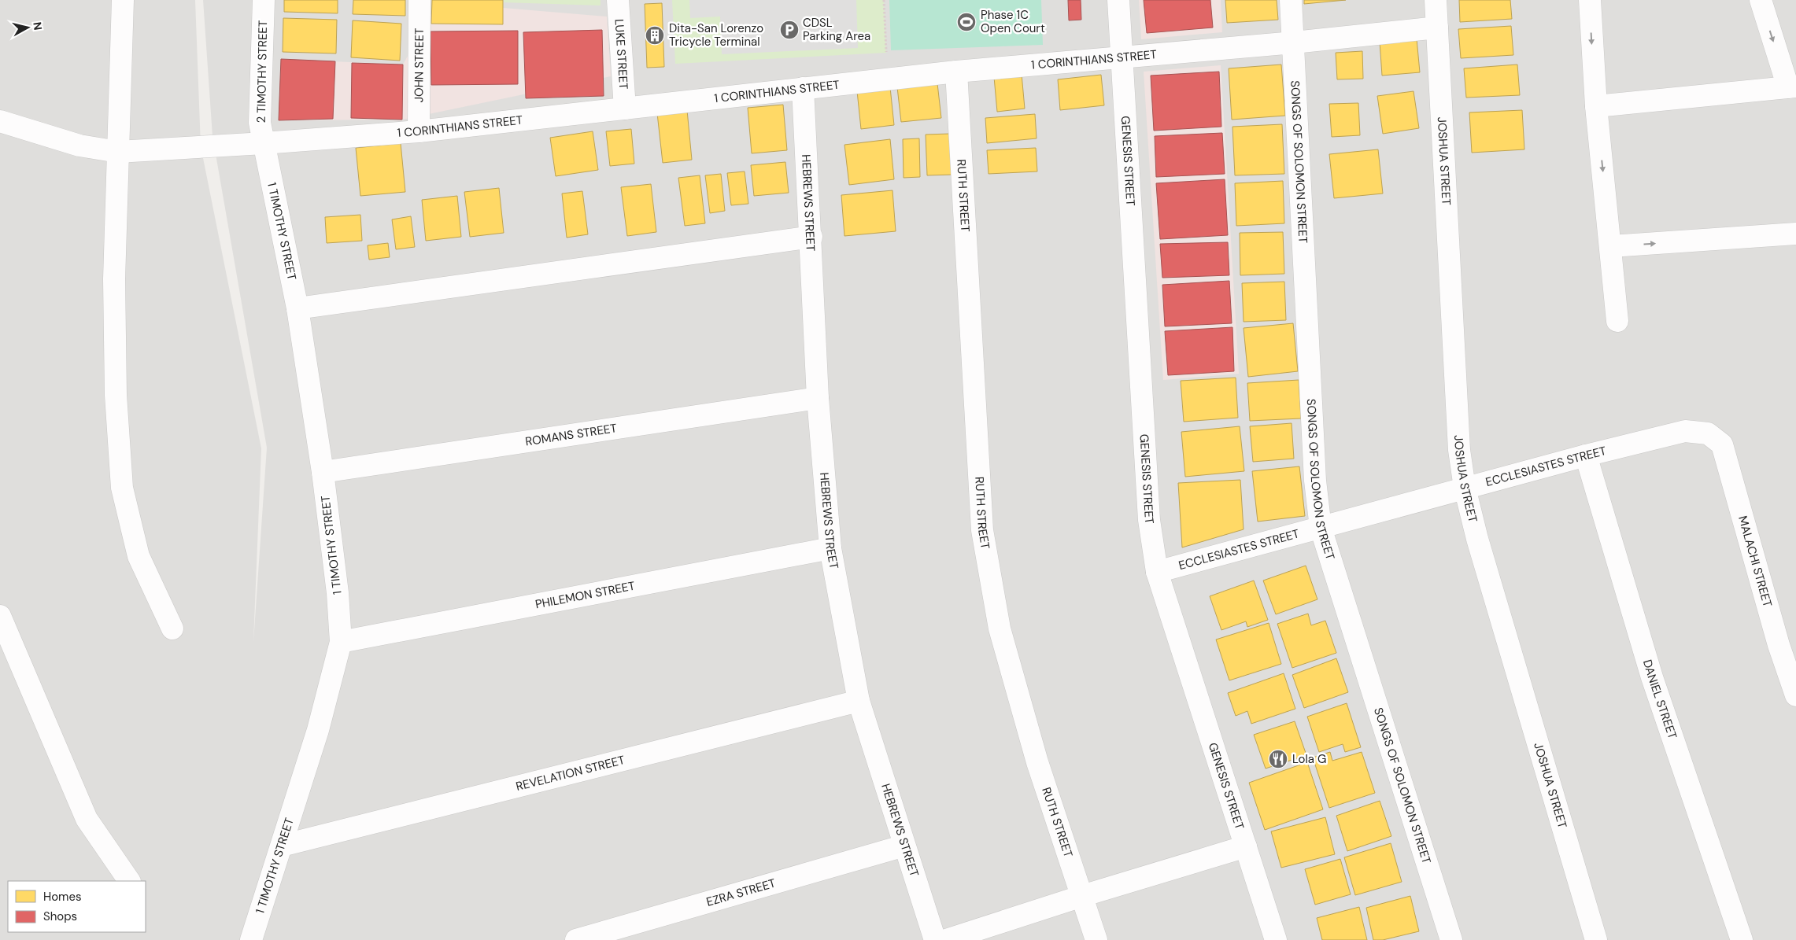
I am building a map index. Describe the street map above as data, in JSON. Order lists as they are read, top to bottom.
{
  "streets": {
    "street": [
      "LUKE STREET",
      "1 CORINTHIANS STREET",
      "JOHN STREET",
      "2 TIMOTHY STREET",
      "GENESIS STREET",
      "JOSHUA STREET",
      "SONGS OF SOLOMON STREET",
      "RUTH STREET",
      "HEBREWS STREET",
      "1 TIMOTHY STREET",
      "ROMANS STREET",
      "ECCLESIASTES STREET",
      "MALACHI STREET",
      "PHILEMON STREET",
      "DANIEL STREET",
      "REVELATION STREET",
      "EZRA STREET"
    ]
  },
  "crossings": [
    ["LUKE STREET", "1 CORINTHIANS STREET"],
    ["1 CORINTHIANS STREET", "JOHN STREET"],
    ["1 CORINTHIANS STREET", "2 TIMOTHY STREET"],
    ["1 CORINTHIANS STREET", "GENESIS STREET"],
    ["1 CORINTHIANS STREET", "JOSHUA STREET"],
    ["1 CORINTHIANS STREET", "SONGS OF SOLOMON STREET"],
    ["1 CORINTHIANS STREET", "RUTH STREET"],
    ["1 CORINTHIANS STREET", "HEBREWS STREET"],
    ["1 CORINTHIANS STREET", "1 TIMOTHY STREET"],
    ["2 TIMOTHY STREET", "1 TIMOTHY STREET"],
    ["GENESIS STREET", "ECCLESIASTES STREET"],
    ["JOSHUA STREET", "ECCLESIASTES STREET"],
    ["SONGS OF SOLOMON STREET", "ECCLESIASTES STREET"],
    ["HEBREWS STREET", "ROMANS STREET"],
    ["HEBREWS STREET", "PHILEMON STREET"],
    ["HEBREWS STREET", "REVELATION STREET"],
    ["HEBREWS STREET", "EZRA STREET"],
    ["1 TIMOTHY STREET", "ROMANS STREET"],
    ["1 TIMOTHY STREET", "PHILEMON STREET"],
    ["1 TIMOTHY STREET", "REVELATION STREET"],
    ["ECCLESIASTES STREET", "MALACHI STREET"],
    ["ECCLESIASTES STREET", "DANIEL STREET"]
  ],
  "places": {
    "sports": ["Phase 1C Open Court"],
    "parking": ["CDSL Parking Area"],
    "building": ["Dita-San Lorenzo Tricycle Terminal"],
    "restaurant": ["Lola G"]
  },
  "legend": ["Homes", "Shops"],
  "north": "right"
}
